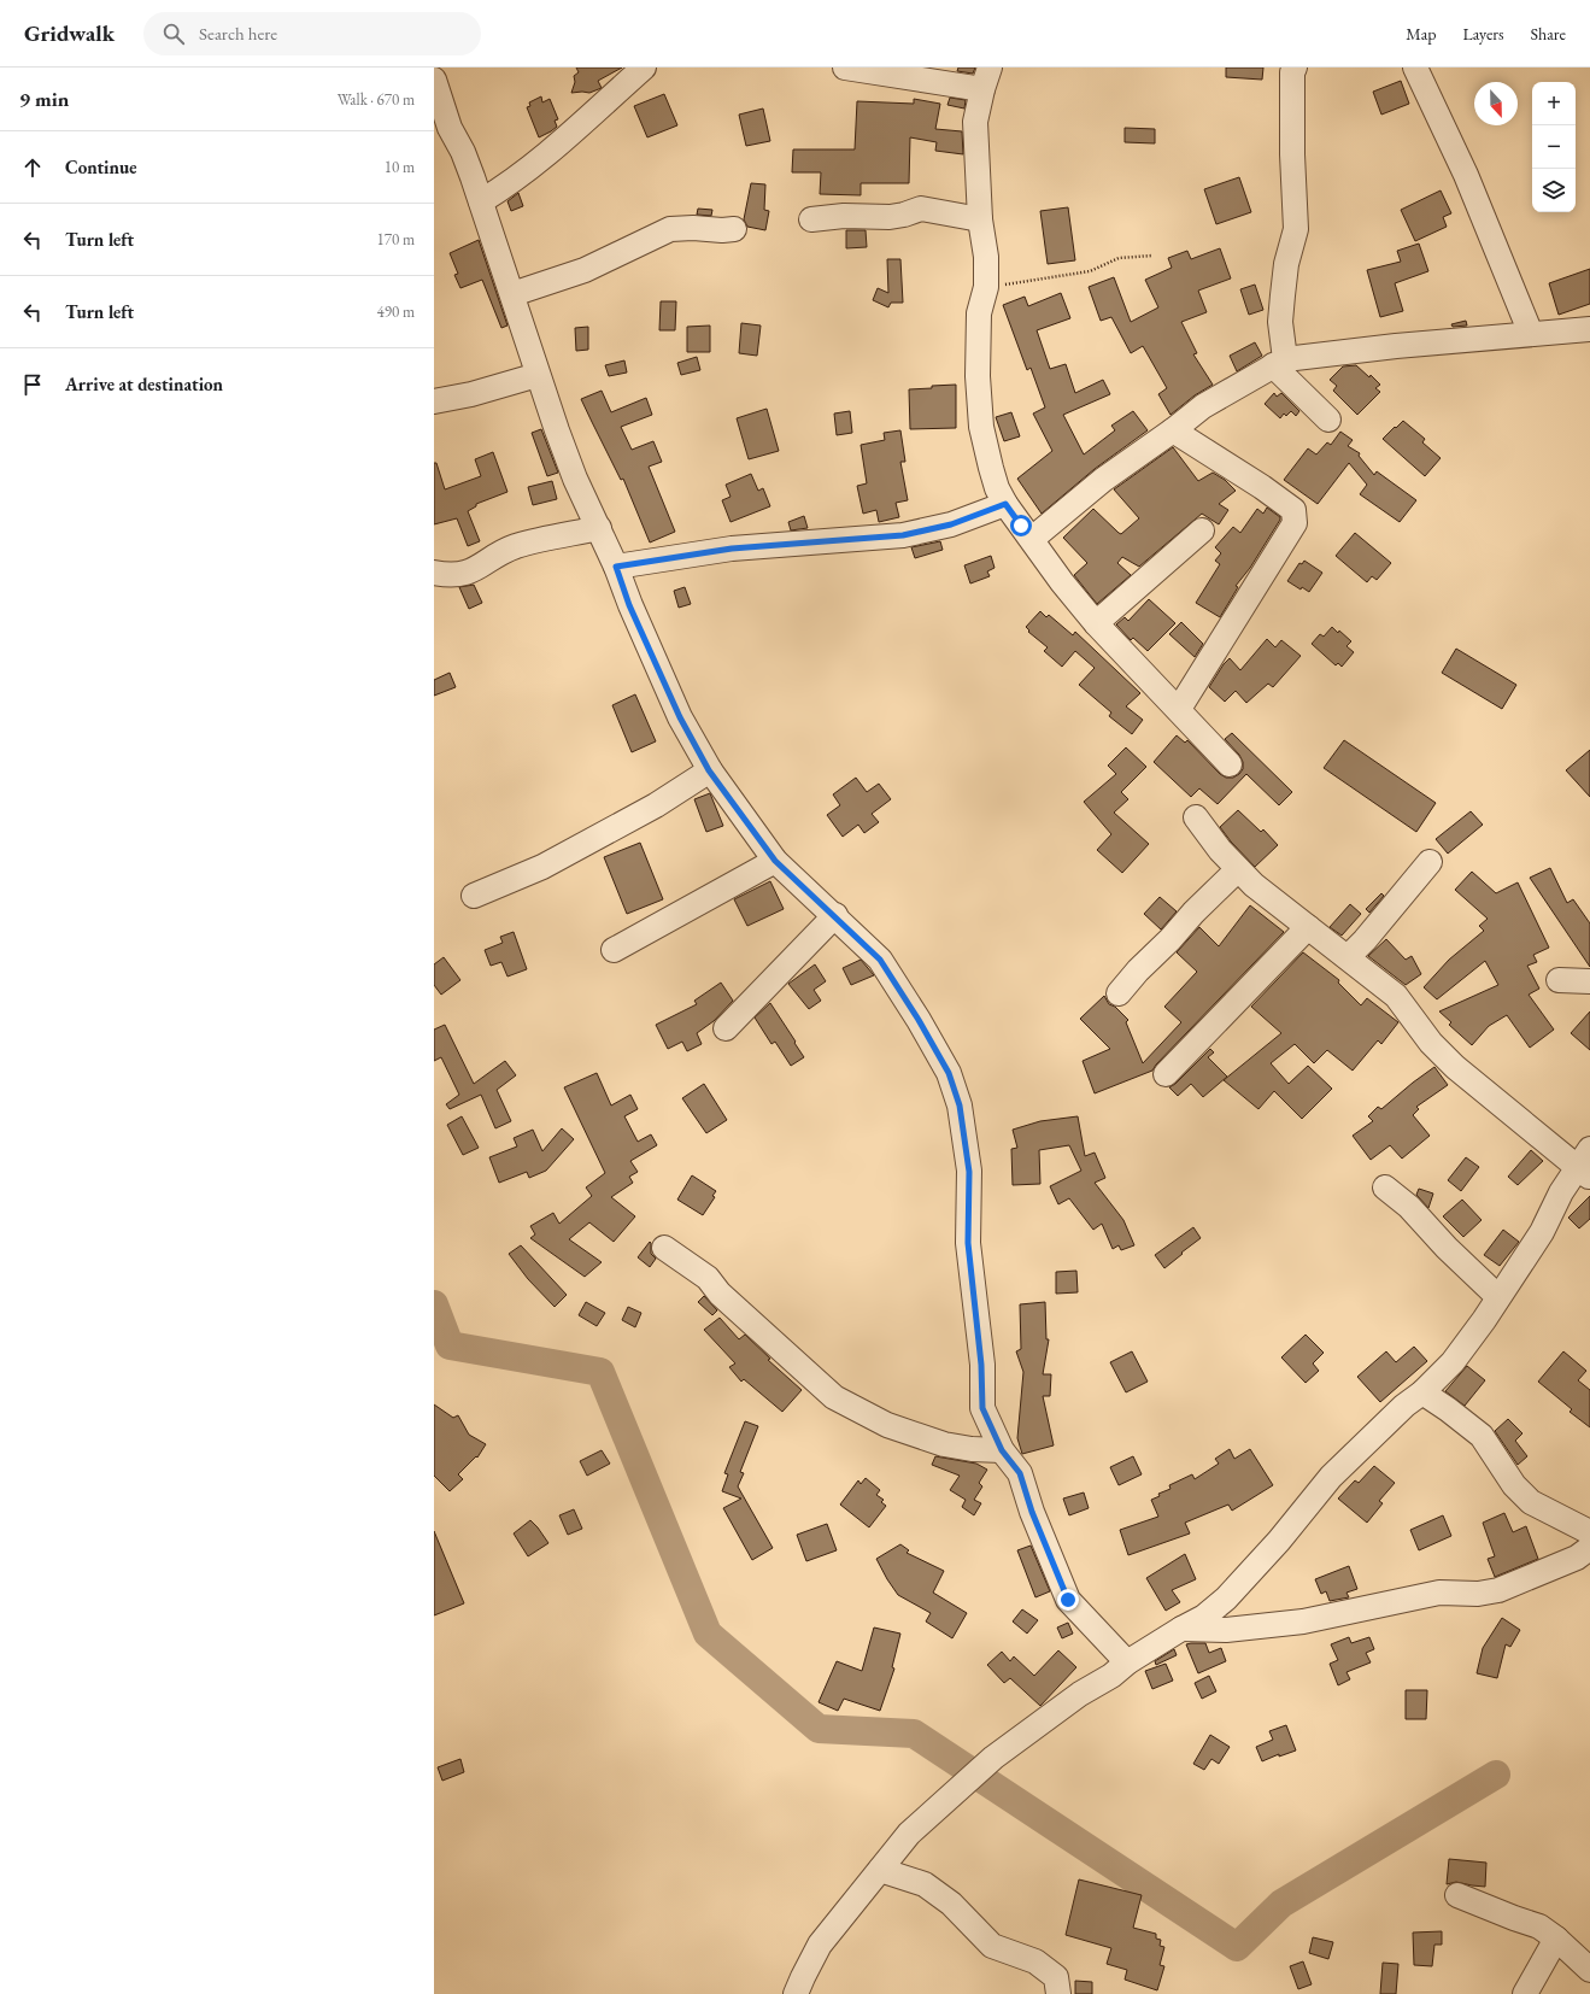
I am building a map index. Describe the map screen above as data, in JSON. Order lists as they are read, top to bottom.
{
  "north": "bottom",
  "page": {
    "header": "Gridwalk",
    "search": "Search here",
    "nav": ["Map", "Layers", "Share"],
    "heading": ["9 min", "Walk · 670 m"],
    "map_buttons": ["+", "−"],
    "list": [
      ["Continue", "10 m"],
      ["Turn left", "170 m"],
      ["Turn left", "490 m"],
      "Arrive at destination"
    ]
  }
}
